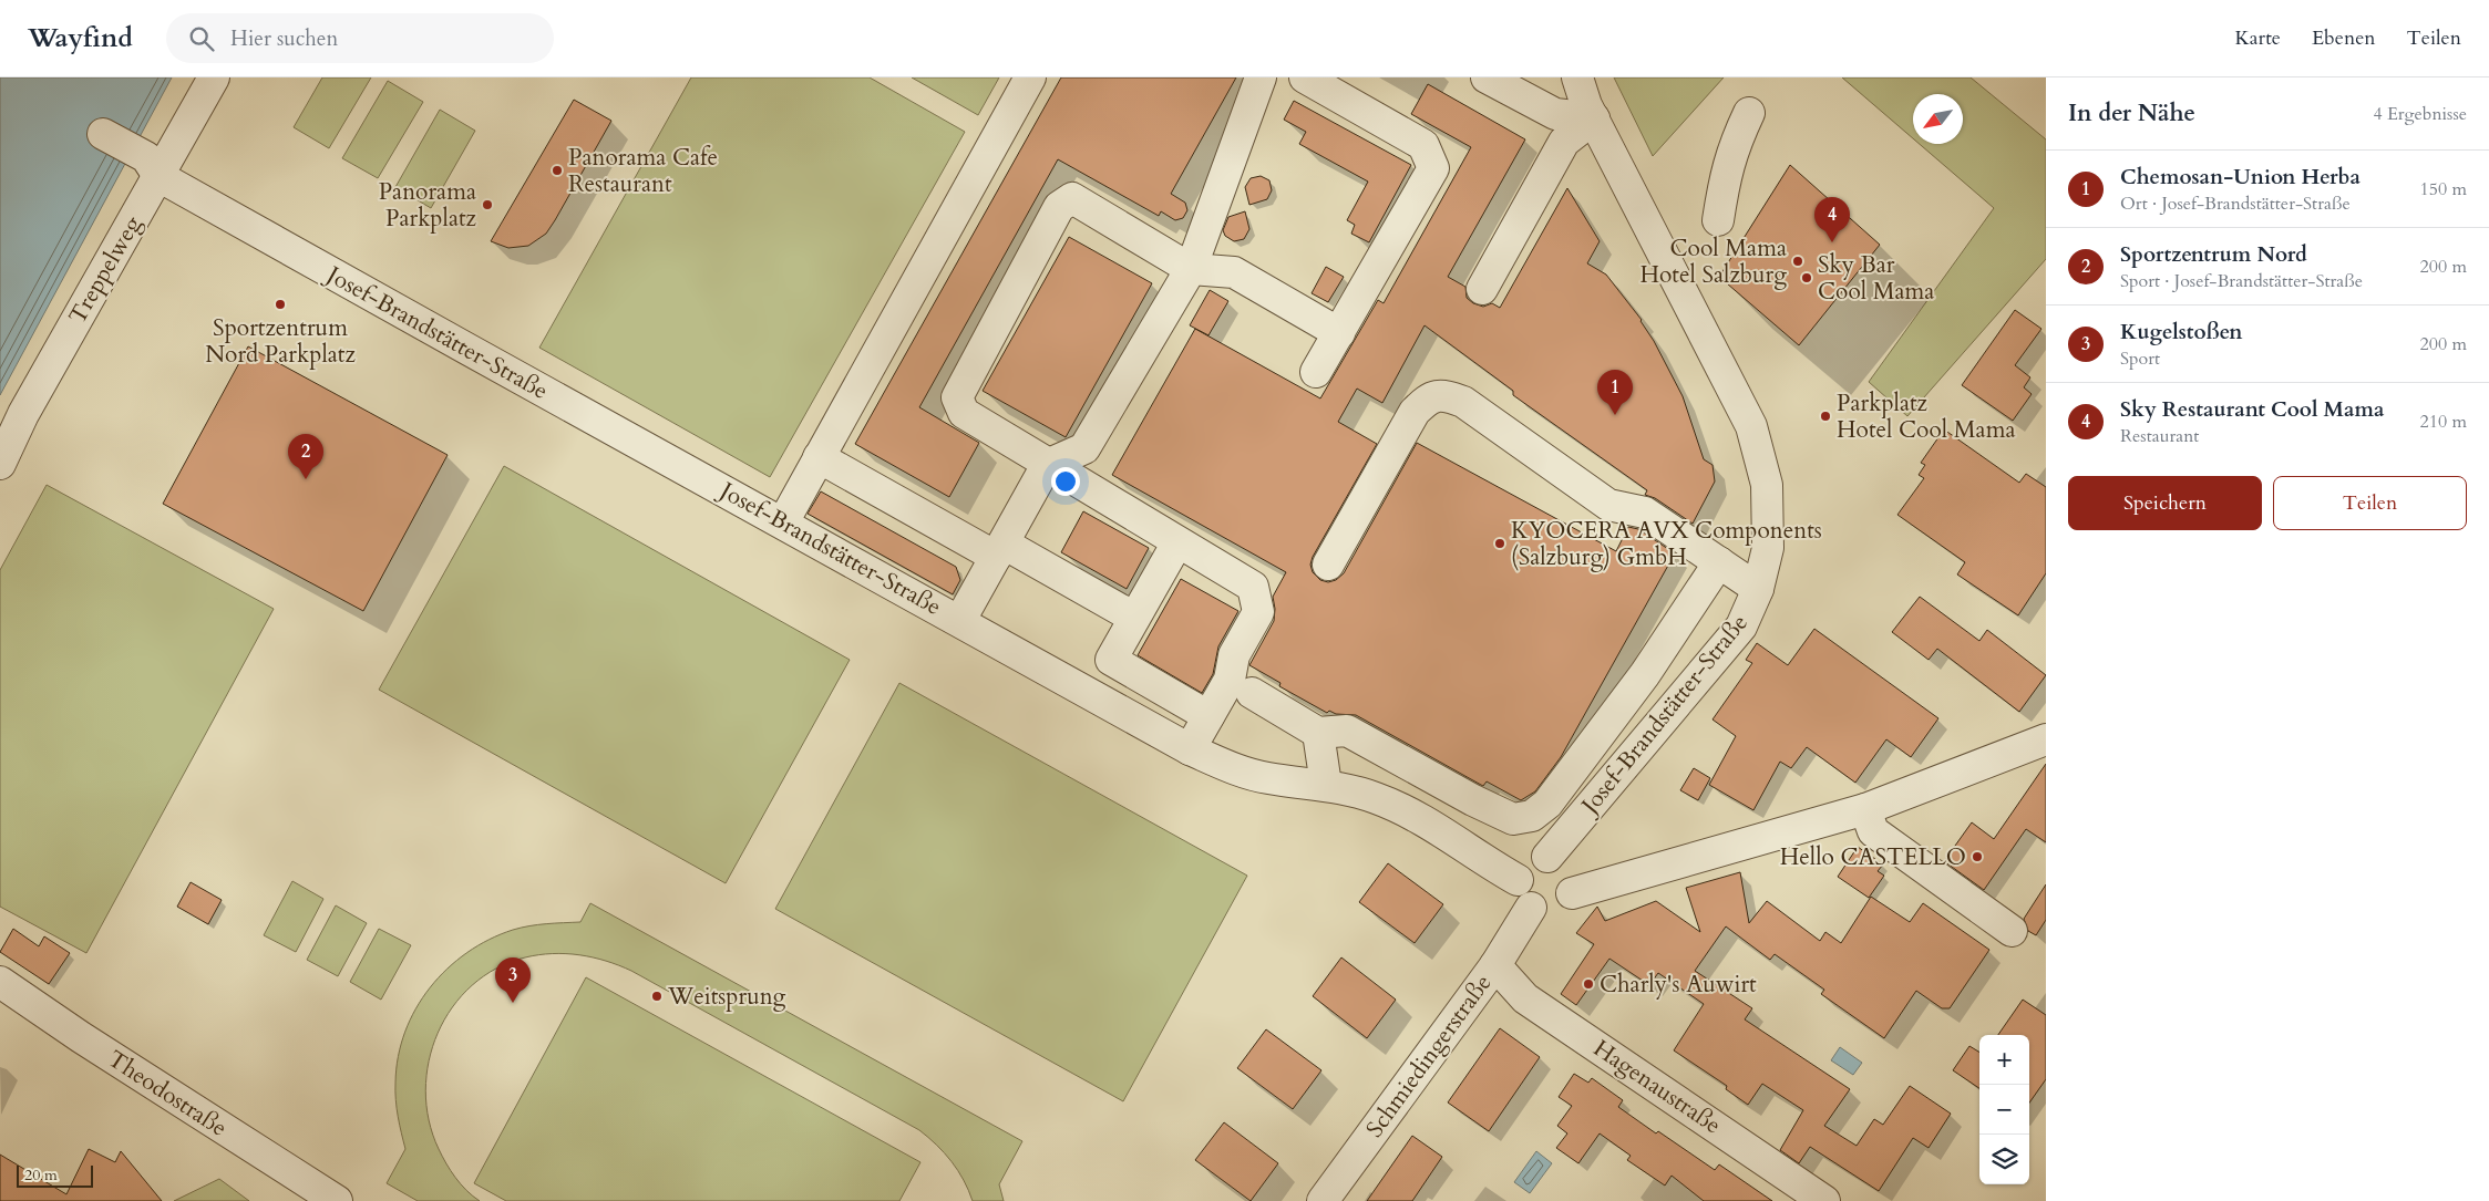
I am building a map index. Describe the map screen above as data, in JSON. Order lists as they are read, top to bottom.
{
  "streets": {
    "street": [
      "Treppelweg",
      "Josef-Brandstätter-Straße",
      "Schmiedingerstraße",
      "Hagenaustraße",
      "Theodostraße"
    ]
  },
  "crossings": [
    ["Treppelweg", "Josef-Brandstätter-Straße"],
    ["Josef-Brandstätter-Straße", "Schmiedingerstraße"],
    ["Schmiedingerstraße", "Hagenaustraße"]
  ],
  "places": [
    "Panorama Cafe Restaurant",
    "Panorama Parkplatz",
    "Cool Mama Hotel Salzburg",
    "Sky Bar Cool Mama",
    "Sportzentrum Nord Parkplatz",
    "Parkplatz Hotel Cool Mama",
    "KYOCERA AVX Components (Salzburg) GmbH",
    "Hello CASTELLO",
    "Charly's Auwirt",
    "Weitsprung"
  ],
  "scale_bar": "20 m",
  "north": "bottom left",
  "page": {
    "header": "Wayfind",
    "search": "Hier suchen",
    "nav": ["Karte", "Ebenen", "Teilen"],
    "heading": ["In der Nähe", "4 Ergebnisse"],
    "list": [
      {
        "mark": "1",
        "name": "Chemosan-Union Herba",
        "note": "Ort · Josef-Brandstätter-Straße",
        "value": "150 m"
      },
      {
        "mark": "2",
        "name": "Sportzentrum Nord",
        "note": "Sport · Josef-Brandstätter-Straße",
        "value": "200 m"
      },
      {
        "mark": "3",
        "name": "Kugelstoßen",
        "note": "Sport",
        "value": "200 m"
      },
      {
        "mark": "4",
        "name": "Sky Restaurant Cool Mama",
        "note": "Restaurant",
        "value": "210 m"
      }
    ],
    "pins": [
      "4",
      "1",
      "2",
      "3"
    ],
    "buttons": ["Speichern", "Teilen"],
    "map_buttons": ["+", "−"],
    "scale": "20 m"
  }
}
